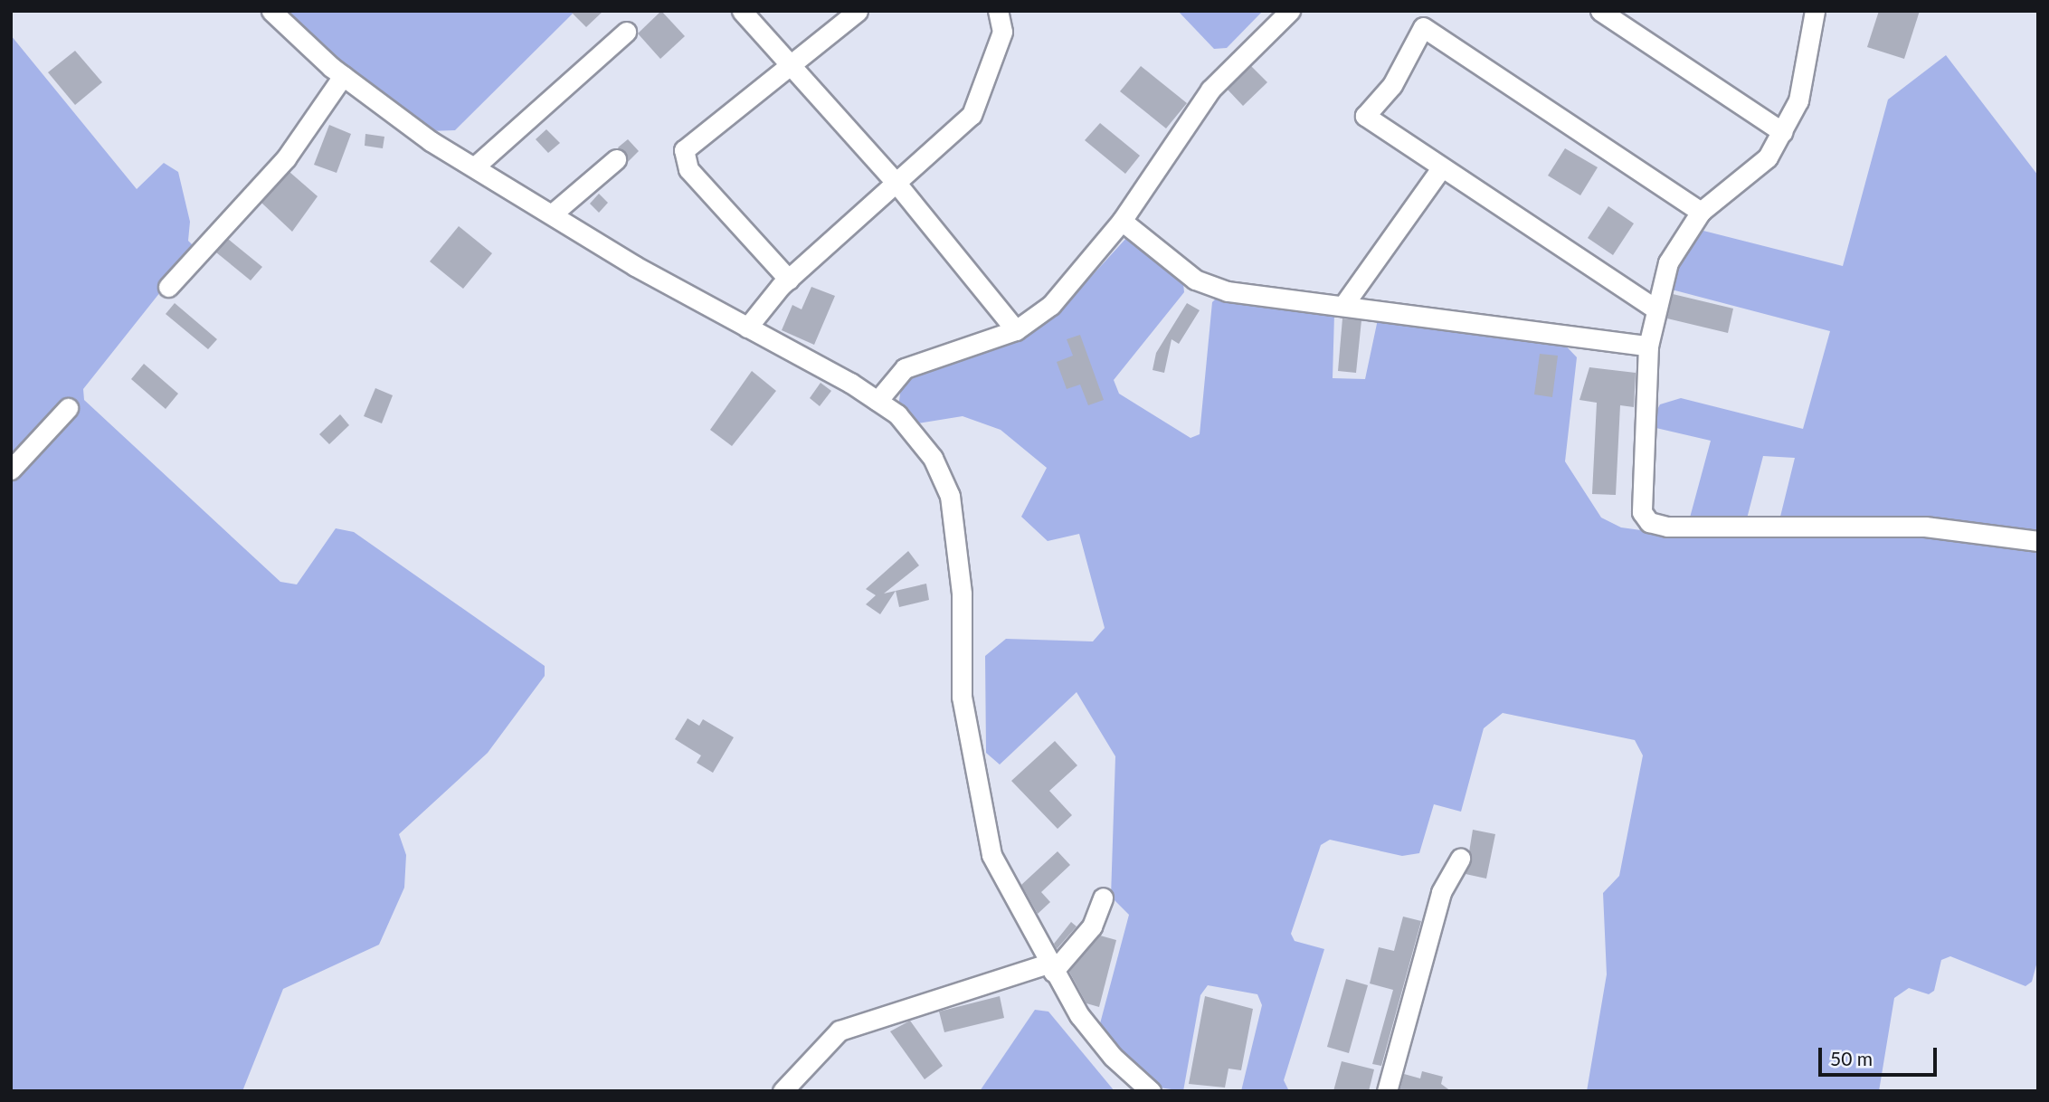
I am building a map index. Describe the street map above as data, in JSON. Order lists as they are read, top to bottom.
{
  "scale_bar": "50 m"
}
